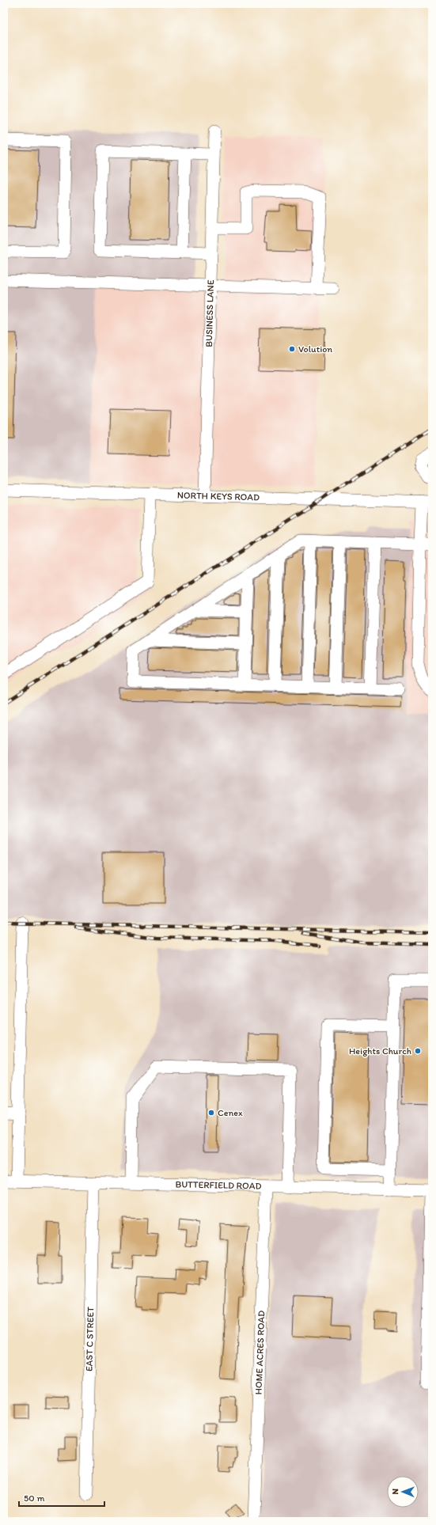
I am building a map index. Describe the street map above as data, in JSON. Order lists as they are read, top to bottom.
{
  "streets": {
    "street": [
      "BUSINESS LANE",
      "NORTH KEYS ROAD",
      "BUTTERFIELD ROAD",
      "EAST C STREET",
      "HOME ACRES ROAD"
    ]
  },
  "crossings": [
    ["BUSINESS LANE", "NORTH KEYS ROAD"],
    ["BUTTERFIELD ROAD", "EAST C STREET"],
    ["BUTTERFIELD ROAD", "HOME ACRES ROAD"]
  ],
  "places": ["Volution", "Heights Church", "Cenex"],
  "scale_bar": "50 m",
  "north": "left"
}
